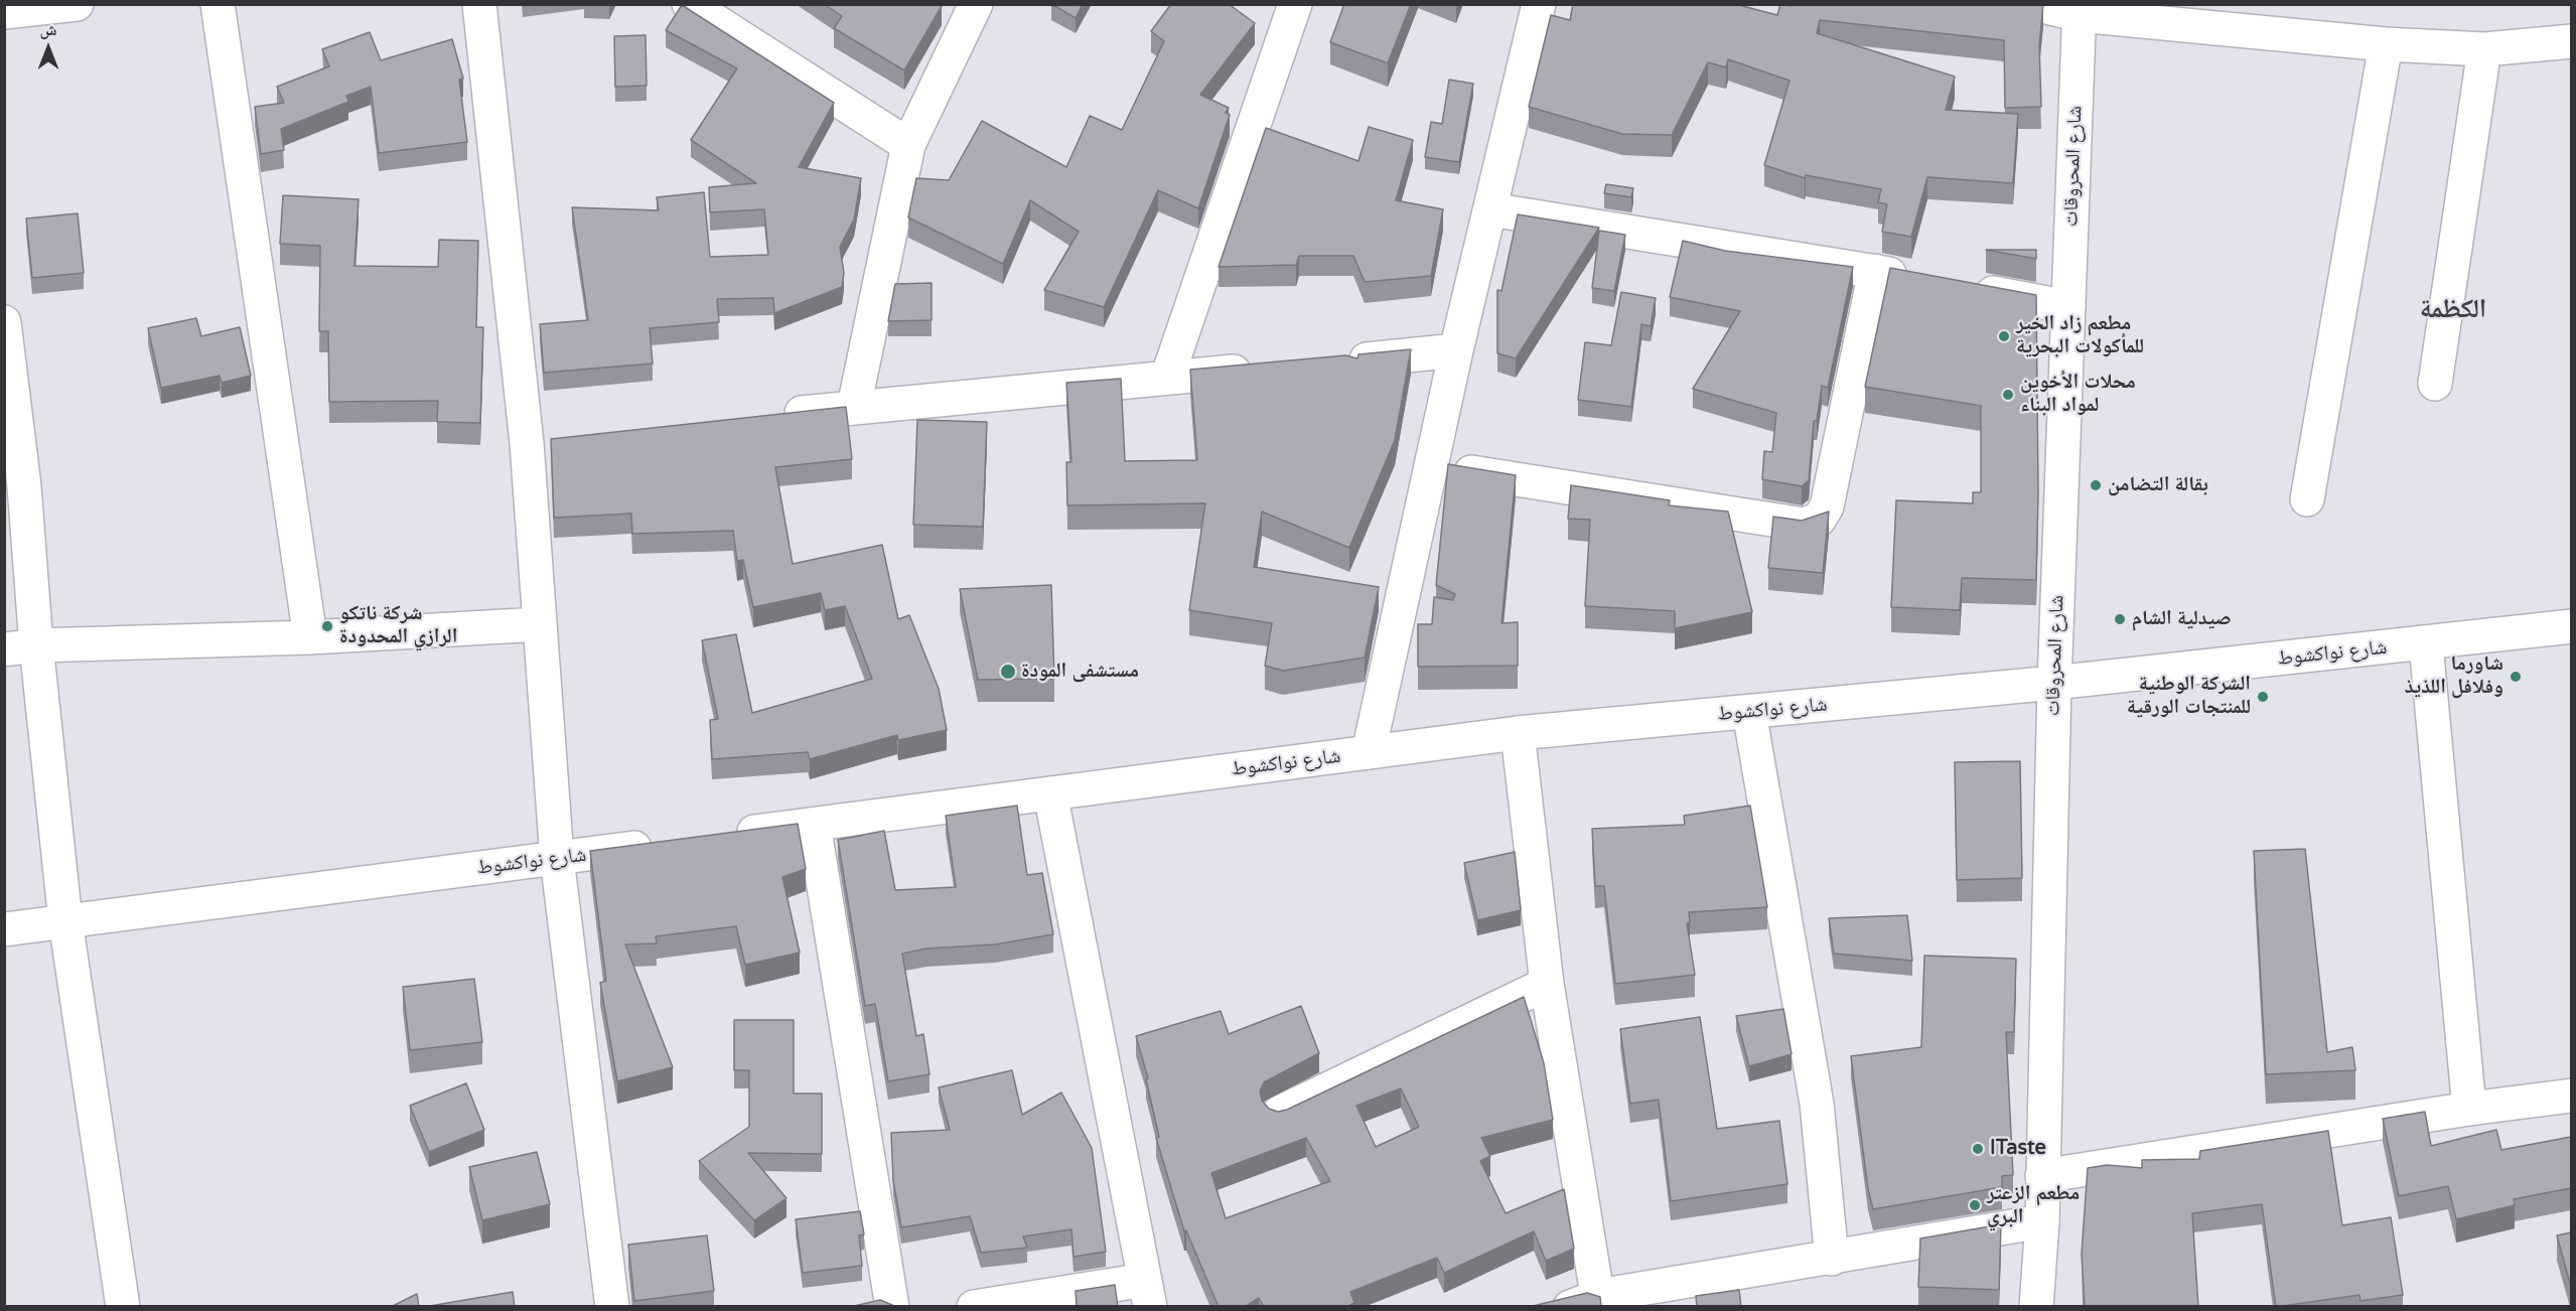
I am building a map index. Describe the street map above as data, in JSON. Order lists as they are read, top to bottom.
{
  "streets": {
    "street": ["شارع المحروقات", "شارع نواكشوط"]
  },
  "crossings": [
    ["شارع المحروقات", "شارع نواكشوط"]
  ],
  "districts": ["الكظمة"],
  "places": [
    "مطعم زاد الخير للمأكولات البحرية",
    "محلات الأخوين لمواد البناء",
    "بقالة التضامن",
    "صيدلية الشام",
    "شركة ناتكو الرازي المحدودة",
    "مستشفى المودة",
    "شاورما وفلافل اللذيذ",
    "الشركة الوطنية للمنتجات الورقية",
    "ITaste",
    "مطعم الزعتر البري"
  ],
  "north": "top"
}
